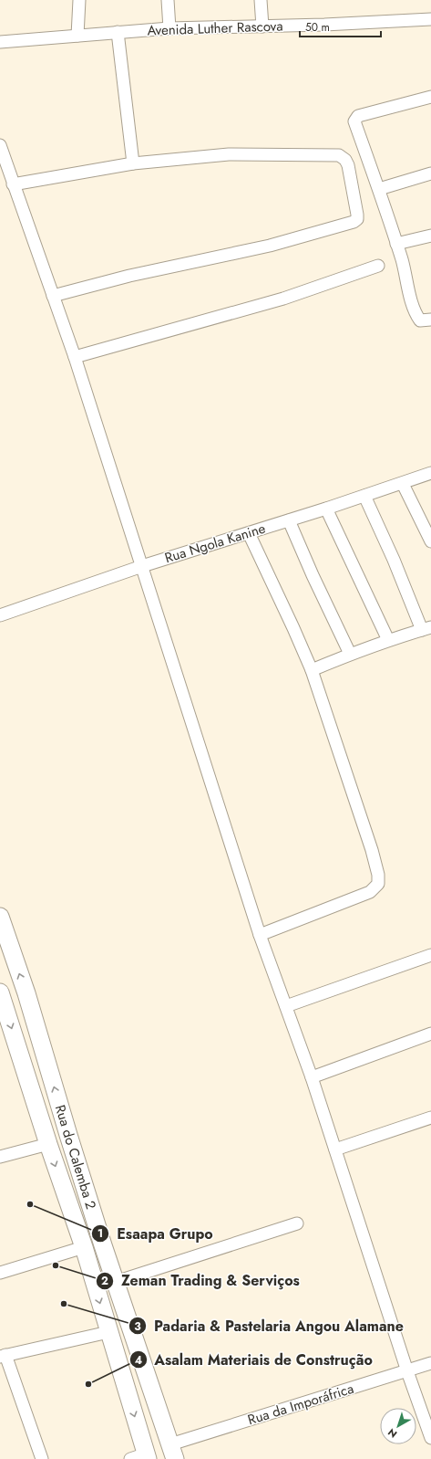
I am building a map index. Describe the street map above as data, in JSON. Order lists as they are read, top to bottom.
{
  "streets": {
    "main road": ["Rua do Calemba 2"],
    "street": ["Avenida Luther Rascova", "Rua Ngola Kanine", "Rua da Imporáfrica"]
  },
  "crossings": [
    ["Rua do Calemba 2", "Rua da Imporáfrica"]
  ],
  "places": [
    "Esaapa Grupo",
    "Zeman Trading & Serviços",
    "Padaria & Pastelaria Angou Alamane",
    "Asalam Materiais de Construção"
  ],
  "scale_bar": "50 m",
  "north": "bottom left"
}
